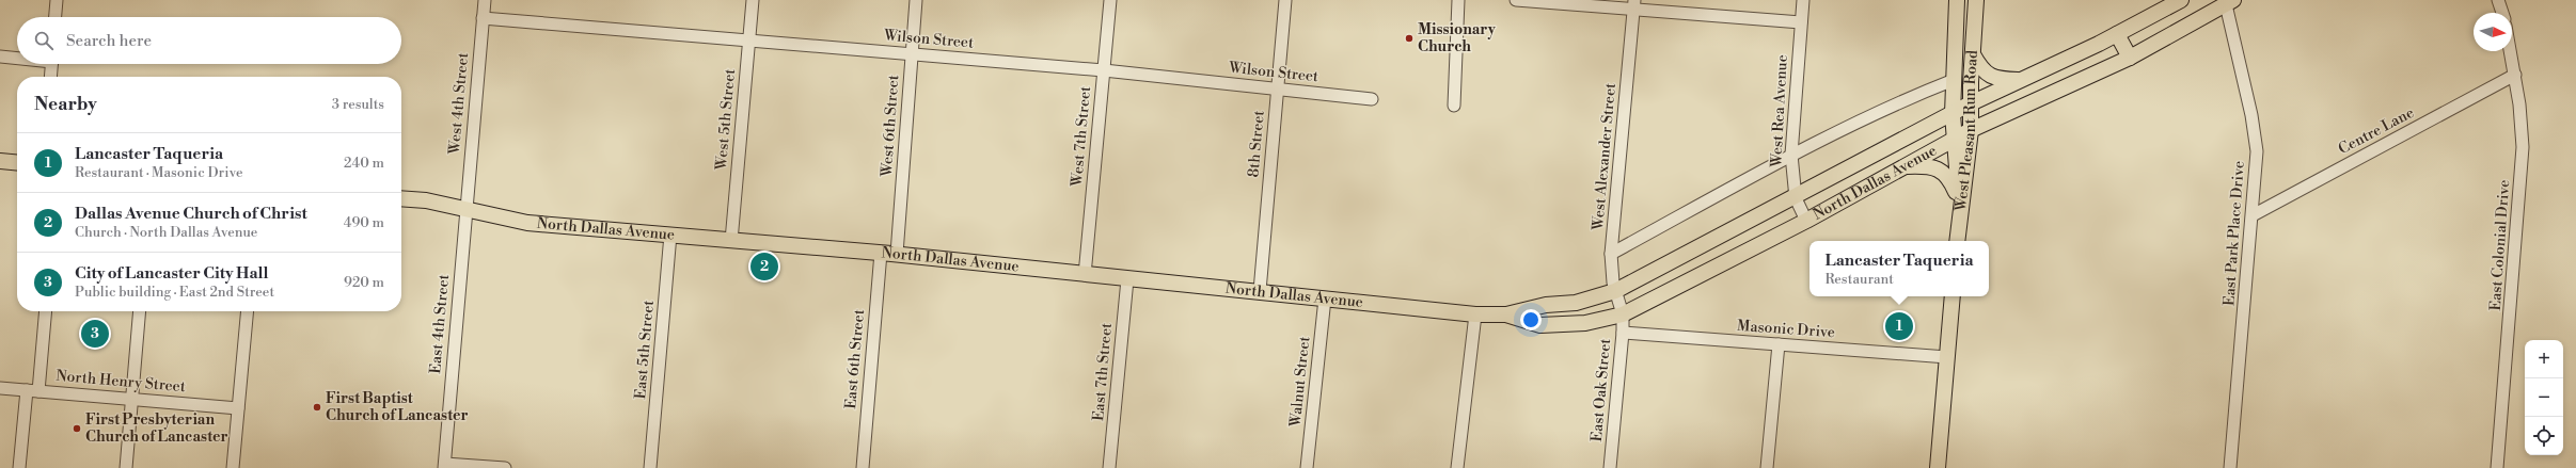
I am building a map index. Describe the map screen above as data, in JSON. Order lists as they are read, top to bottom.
{
  "streets": {
    "main road": ["West Pleasant Run Road", "North Dallas Avenue"],
    "street": [
      "Wilson Street",
      "West 4th Street",
      "West Rea Avenue",
      "West 5th Street",
      "West 6th Street",
      "Centre Lane",
      "West 7th Street",
      "8th Street",
      "West Alexander Street",
      "East Park Place Drive",
      "East Colonial Drive",
      "East 4th Street",
      "Masonic Drive",
      "East 5th Street",
      "East 6th Street",
      "East 7th Street",
      "North Henry Street",
      "Walnut Street",
      "East Oak Street"
    ]
  },
  "crossings": [
    ["Wilson Street", "West 4th Street"],
    ["Wilson Street", "West 5th Street"],
    ["Wilson Street", "West 6th Street"],
    ["Wilson Street", "West 7th Street"],
    ["Wilson Street", "8th Street"],
    ["West 4th Street", "North Dallas Avenue"],
    ["West 4th Street", "East 4th Street"],
    ["West Rea Avenue", "North Dallas Avenue"],
    ["West 5th Street", "North Dallas Avenue"],
    ["West Pleasant Run Road", "North Dallas Avenue"],
    ["West 6th Street", "North Dallas Avenue"],
    ["Centre Lane", "East Park Place Drive"],
    ["Centre Lane", "East Colonial Drive"],
    ["West 7th Street", "North Dallas Avenue"],
    ["8th Street", "North Dallas Avenue"],
    ["West Alexander Street", "North Dallas Avenue"],
    ["West Alexander Street", "East Oak Street"],
    ["North Dallas Avenue", "East Park Place Drive"],
    ["North Dallas Avenue", "East 4th Street"],
    ["North Dallas Avenue", "East 5th Street"],
    ["North Dallas Avenue", "East 6th Street"],
    ["North Dallas Avenue", "East 7th Street"],
    ["North Dallas Avenue", "Walnut Street"],
    ["North Dallas Avenue", "East Oak Street"],
    ["Masonic Drive", "East Oak Street"]
  ],
  "places": ["Missionary Church", "First Baptist Church of Lancaster", "First Presbyterian Church of Lancaster"],
  "north": "right",
  "page": {
    "search": "Search here",
    "heading": ["Nearby", "3 results"],
    "list": [
      {
        "mark": "1",
        "name": "Lancaster Taqueria",
        "note": "Restaurant · Masonic Drive",
        "value": "240 m"
      },
      {
        "mark": "2",
        "name": "Dallas Avenue Church of Christ",
        "note": "Church · North Dallas Avenue",
        "value": "490 m"
      },
      {
        "mark": "3",
        "name": "City of Lancaster City Hall",
        "note": "Public building · East 2nd Street",
        "value": "920 m"
      }
    ],
    "popup": ["Lancaster Taqueria", "Restaurant"],
    "pins": ["2", "1", "3"],
    "map_buttons": ["+", "−"]
  }
}
